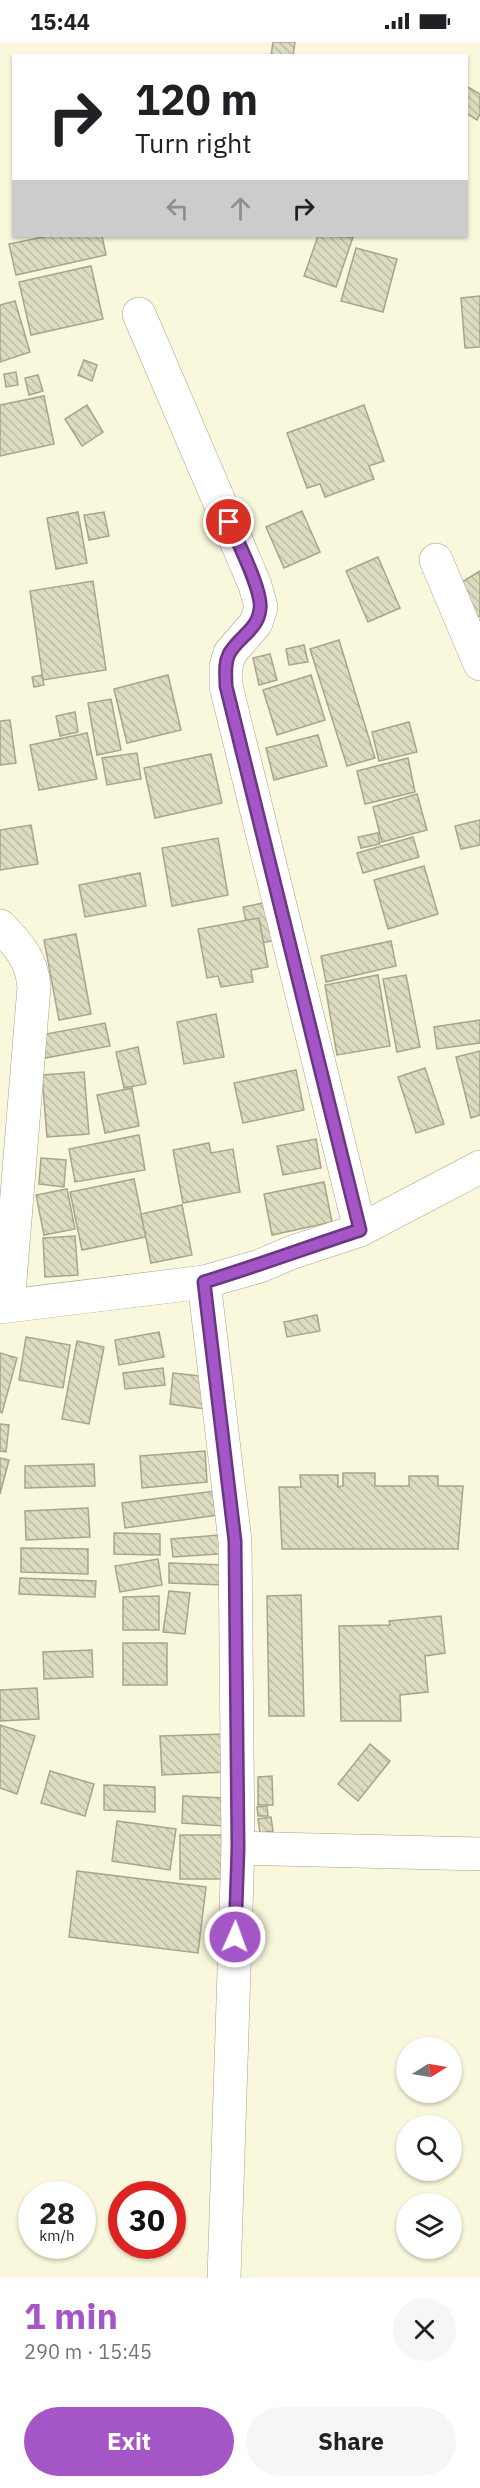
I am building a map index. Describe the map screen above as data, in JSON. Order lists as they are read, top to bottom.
{
  "north": "right",
  "page": {
    "status": "15:44",
    "turn": ["120 m", "Turn right"],
    "speed": "28 km/h",
    "limit": "30",
    "heading": ["1 min", "290 m · 15:45"],
    "buttons": ["Exit", "Share"]
  }
}
